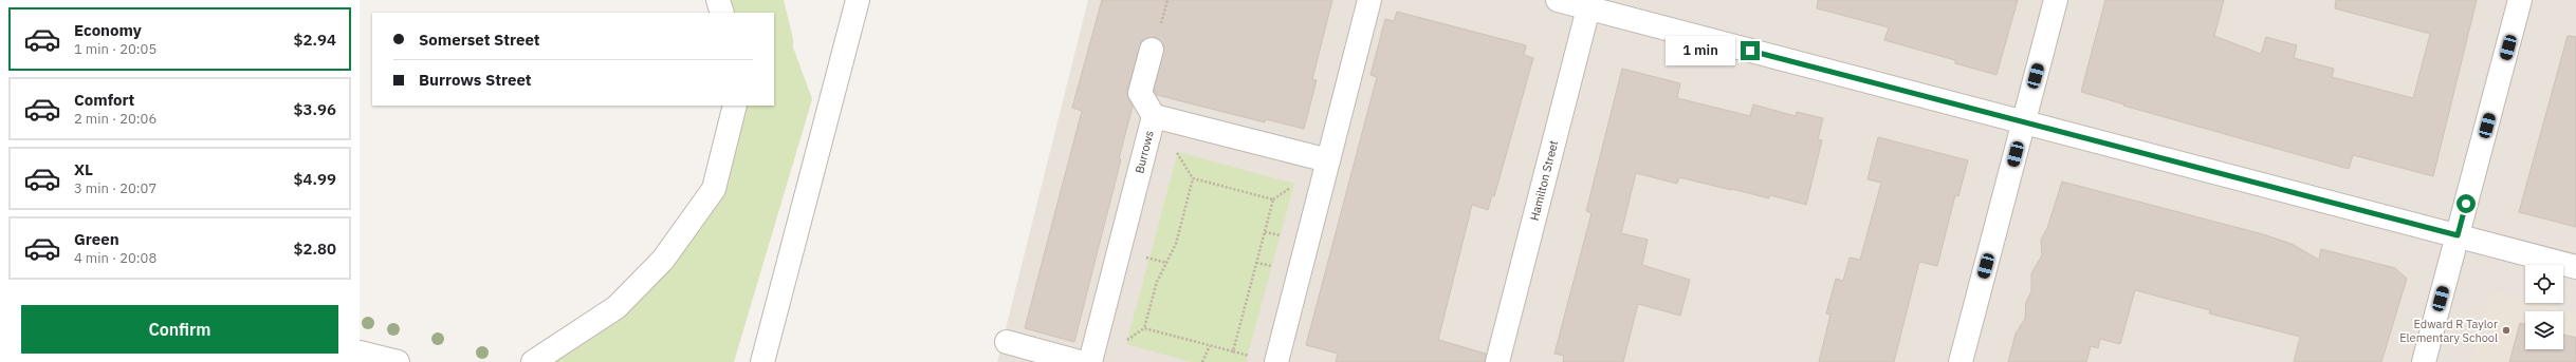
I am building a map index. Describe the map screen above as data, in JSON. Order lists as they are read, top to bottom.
{
  "streets": {
    "street": ["Burrows", "Hamilton Street"]
  },
  "places": ["Edward R Taylor Elementary School"],
  "page": {
    "list": [
      {
        "name": "Economy",
        "note": "1 min · 20:05",
        "value": "$2.94"
      },
      {
        "name": "Comfort",
        "note": "2 min · 20:06",
        "value": "$3.96"
      },
      {
        "name": "XL",
        "note": "3 min · 20:07",
        "value": "$4.99"
      },
      {
        "name": "Green",
        "note": "4 min · 20:08",
        "value": "$2.80"
      }
    ],
    "banner": ["Somerset Street", "Burrows Street"],
    "bubble": "1 min",
    "buttons": "Confirm"
  }
}
